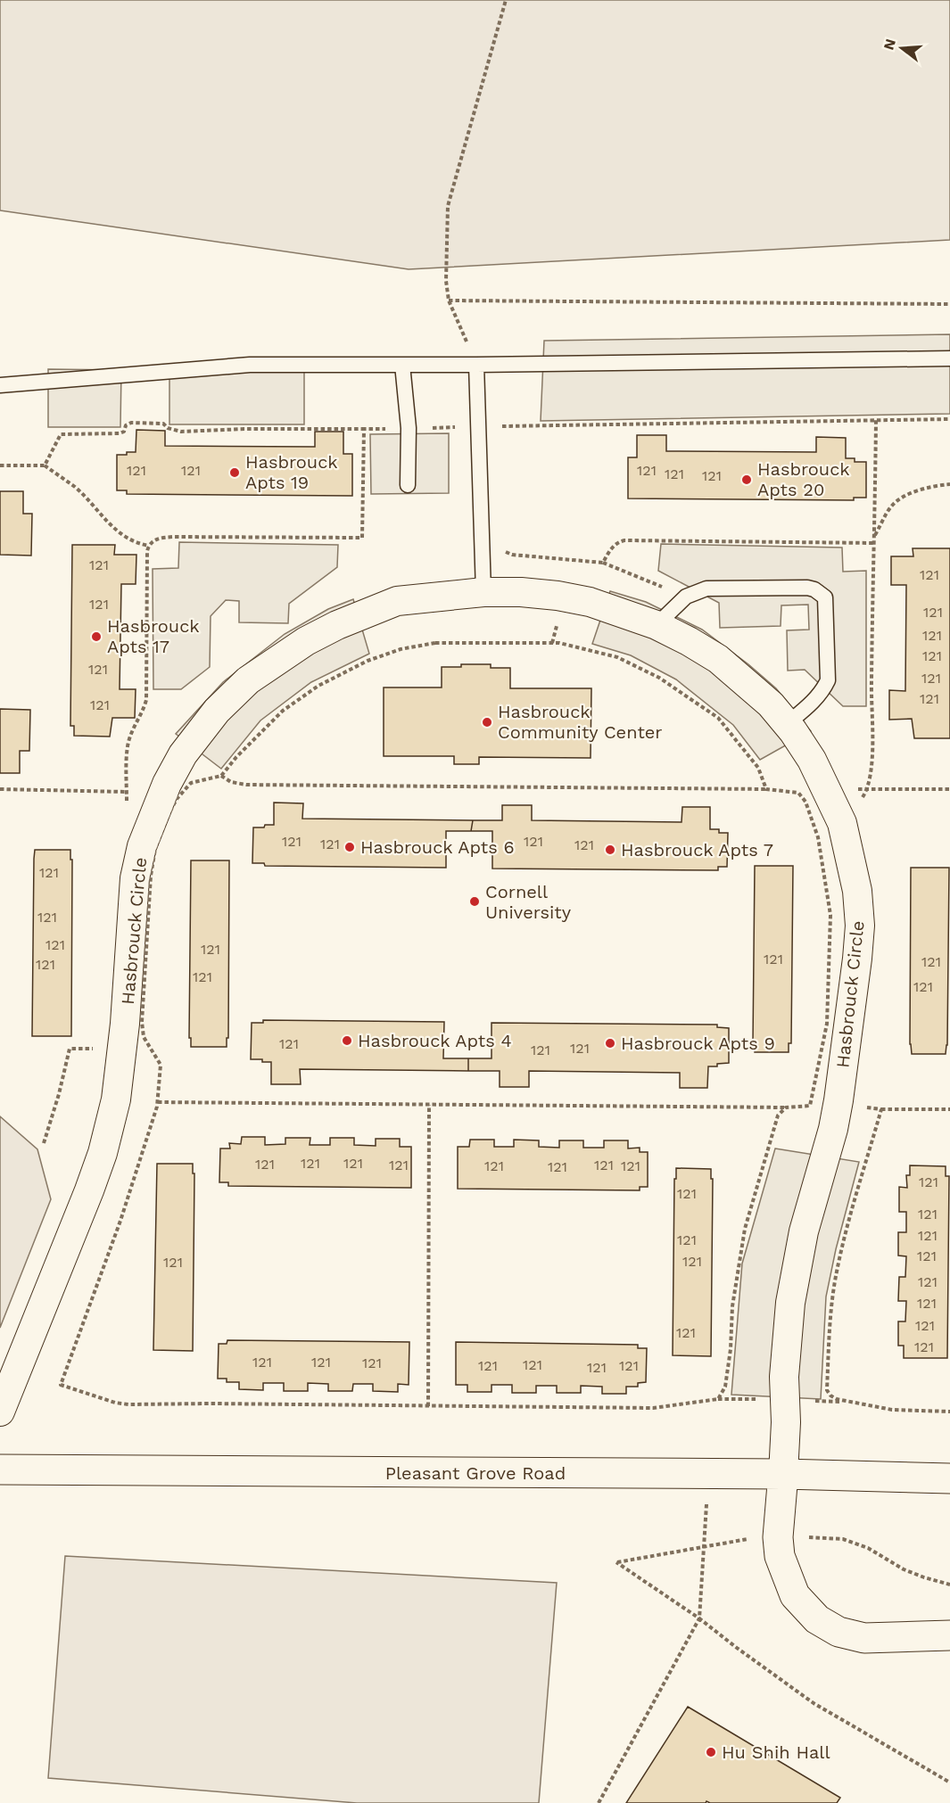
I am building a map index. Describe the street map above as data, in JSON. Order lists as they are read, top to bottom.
{
  "streets": {
    "street": ["Hasbrouck Circle", "Pleasant Grove Road"]
  },
  "crossings": [
    ["Hasbrouck Circle", "Pleasant Grove Road"]
  ],
  "places": [
    "Hasbrouck Apts 19",
    "Hasbrouck Apts 20",
    "Hasbrouck Apts 17",
    "Hasbrouck Community Center",
    "Hasbrouck Apts 6",
    "Hasbrouck Apts 7",
    "Cornell University",
    "Hasbrouck Apts 4",
    "Hasbrouck Apts 9",
    "Hu Shih Hall"
  ],
  "house_numbers": [
    "121",
    "121",
    "121",
    "121",
    "121",
    "121",
    "121",
    "121",
    "121",
    "121",
    "121",
    "121",
    "121",
    "121",
    "121",
    "121",
    "121",
    "121",
    "121",
    "121",
    "121",
    "121",
    "121",
    "121",
    "121",
    "121",
    "121",
    "121",
    "121",
    "121",
    "121",
    "121",
    "121",
    "121",
    "121",
    "121",
    "121",
    "121",
    "121",
    "121",
    "121",
    "121",
    "121",
    "121",
    "121",
    "121",
    "121",
    "121",
    "121",
    "121",
    "121",
    "121",
    "121",
    "121",
    "121",
    "121",
    "121",
    "121",
    "121"
  ],
  "north": "left"
}
